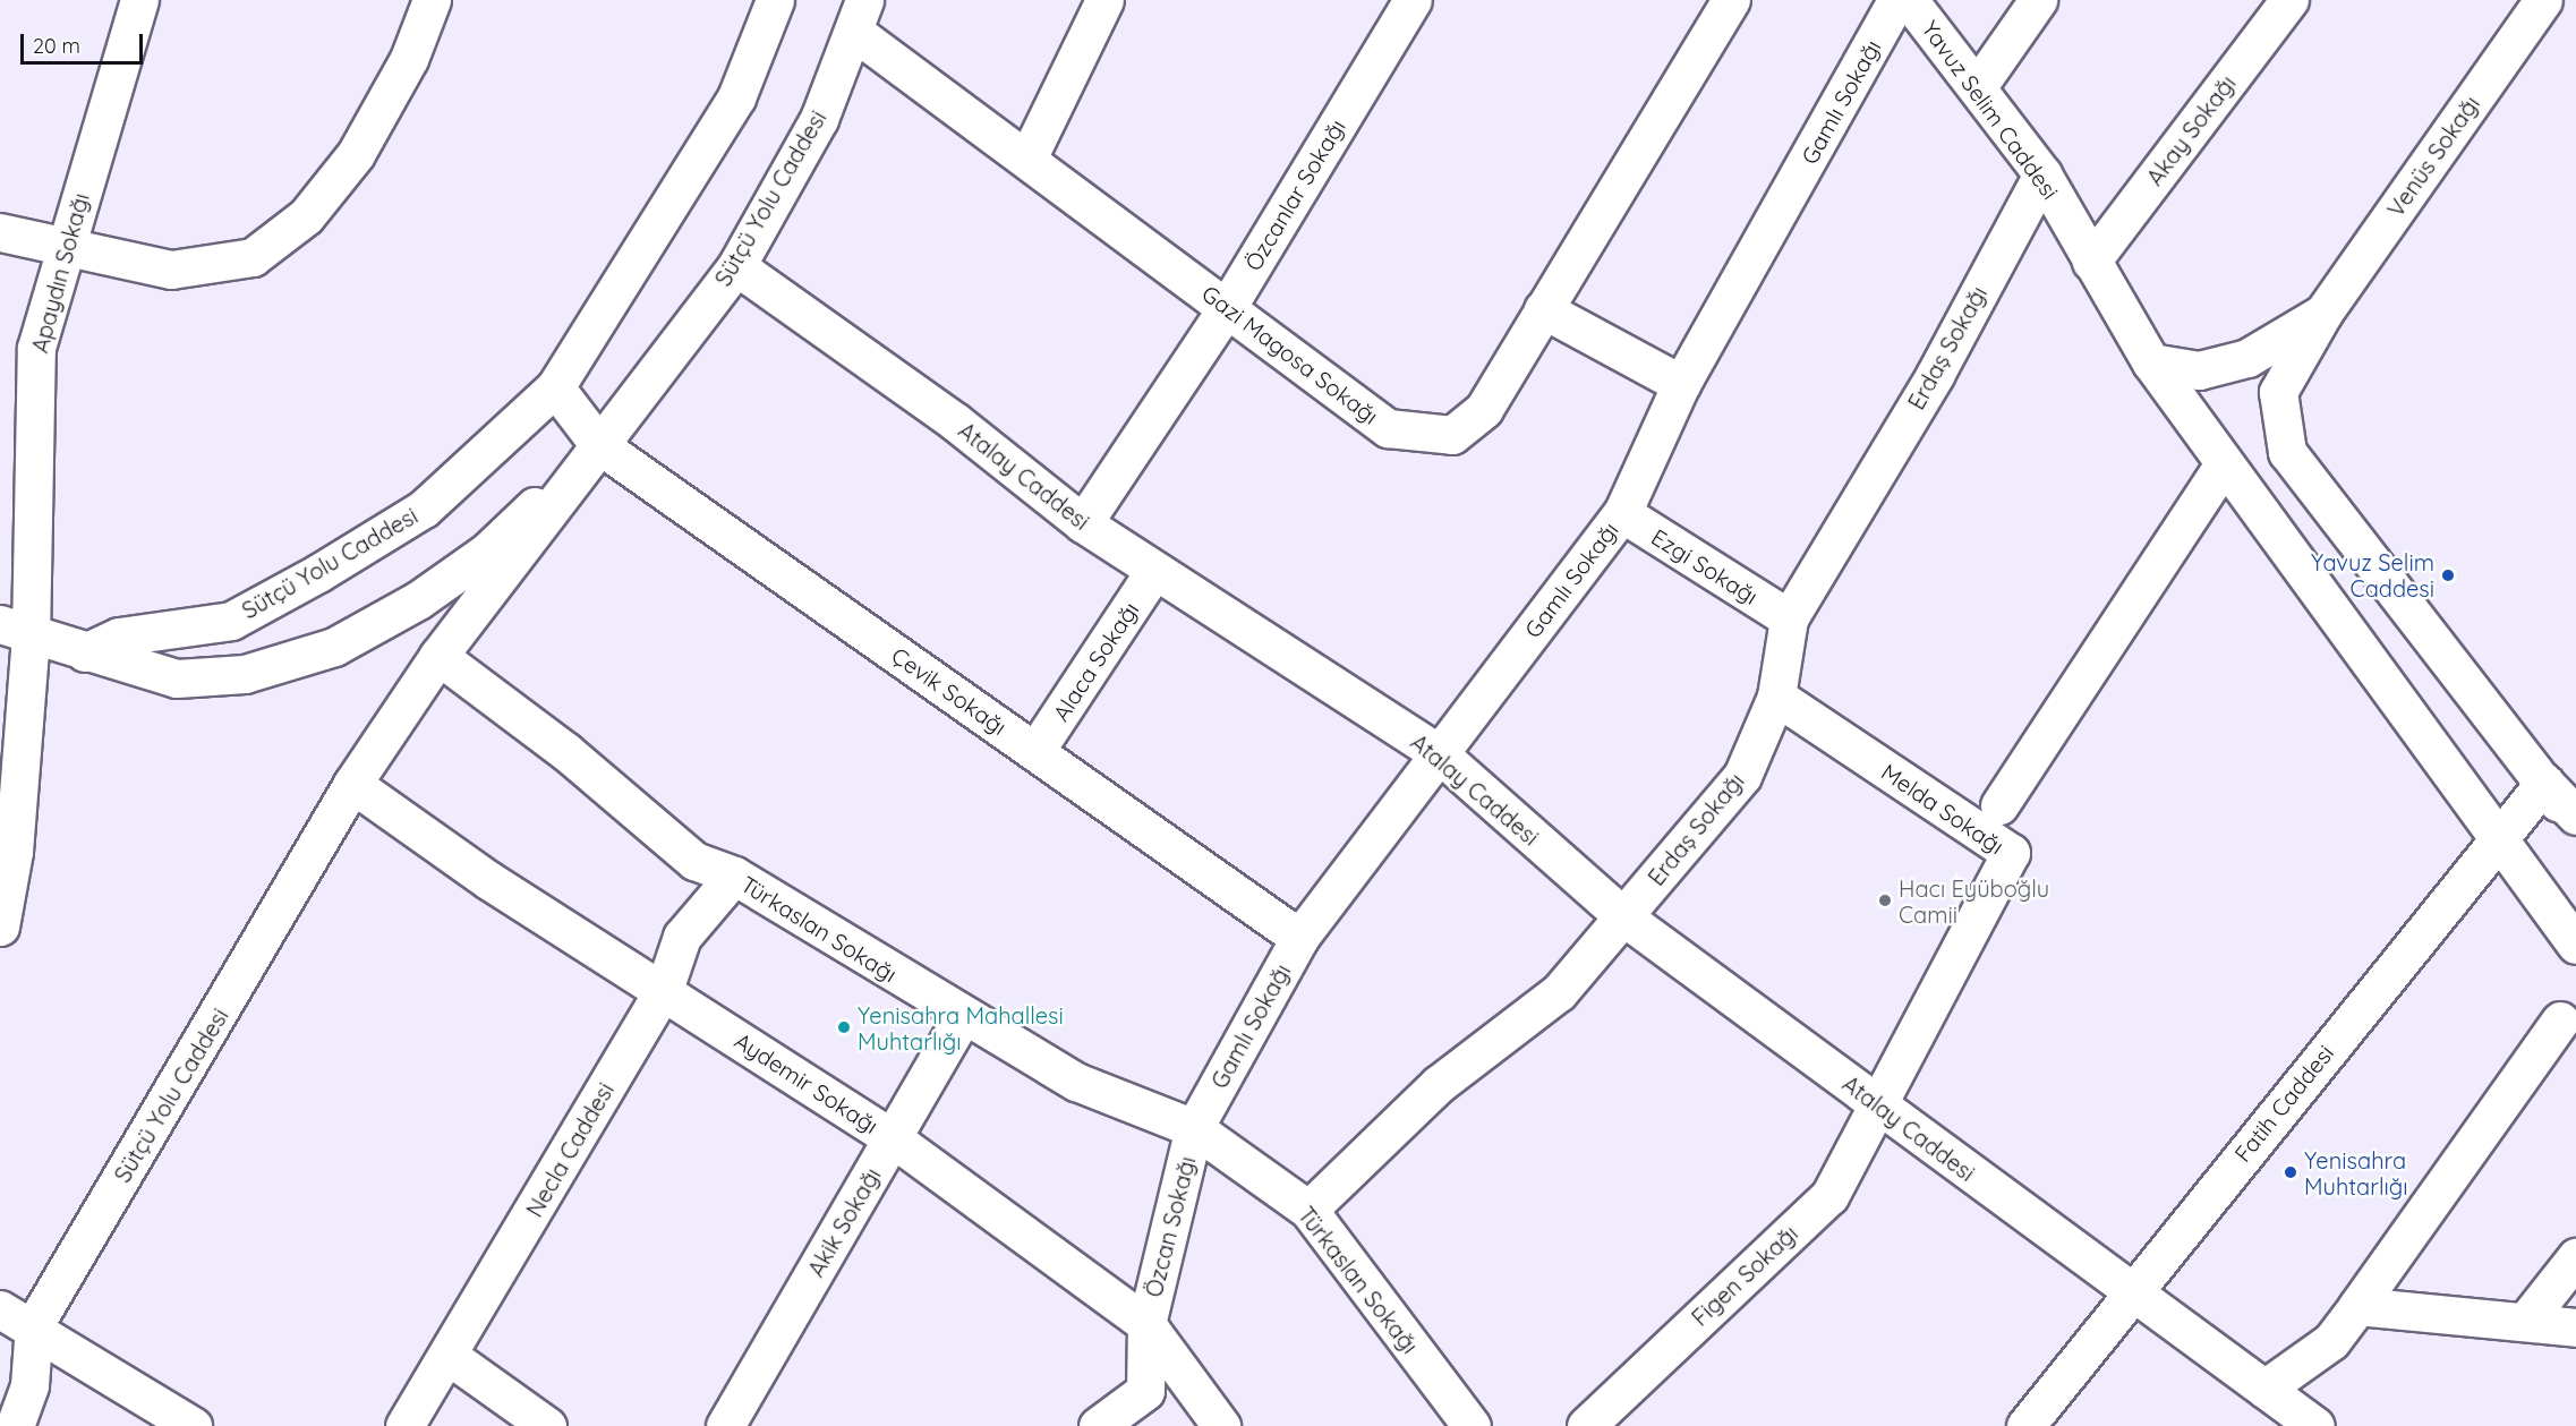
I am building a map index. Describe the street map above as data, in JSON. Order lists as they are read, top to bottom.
{
  "streets": {
    "main road": [
      "Gamlı Sokağı",
      "Yavuz Selim Caddesi",
      "Akay Sokağı",
      "Venüs Sokağı",
      "Özcanlar Sokağı",
      "Sütçü Yolu Caddesi",
      "Apaydın Sokağı",
      "Erdaş Sokağı",
      "Gazi Magosa Sokağı",
      "Atalay Caddesi",
      "Ezgi Sokağı",
      "Alaca Sokağı",
      "Çevik Sokağı",
      "Melda Sokağı",
      "Türkaslan Sokağı",
      "Aydemir Sokağı",
      "Fatih Caddesi",
      "Necla Caddesi",
      "Akik Sokağı",
      "Özcan Sokağı",
      "Figen Sokağı"
    ]
  },
  "crossings": [
    ["Gamlı Sokağı", "Atalay Caddesi"],
    ["Gamlı Sokağı", "Ezgi Sokağı"],
    ["Gamlı Sokağı", "Çevik Sokağı"],
    ["Gamlı Sokağı", "Türkaslan Sokağı"],
    ["Gamlı Sokağı", "Özcan Sokağı"],
    ["Yavuz Selim Caddesi", "Akay Sokağı"],
    ["Yavuz Selim Caddesi", "Erdaş Sokağı"],
    ["Yavuz Selim Caddesi", "Fatih Caddesi"],
    ["Özcanlar Sokağı", "Gazi Magosa Sokağı"],
    ["Özcanlar Sokağı", "Atalay Caddesi"],
    ["Sütçü Yolu Caddesi", "Gazi Magosa Sokağı"],
    ["Sütçü Yolu Caddesi", "Atalay Caddesi"],
    ["Sütçü Yolu Caddesi", "Çevik Sokağı"],
    ["Sütçü Yolu Caddesi", "Türkaslan Sokağı"],
    ["Sütçü Yolu Caddesi", "Aydemir Sokağı"],
    ["Erdaş Sokağı", "Atalay Caddesi"],
    ["Erdaş Sokağı", "Ezgi Sokağı"],
    ["Erdaş Sokağı", "Melda Sokağı"],
    ["Erdaş Sokağı", "Türkaslan Sokağı"],
    ["Atalay Caddesi", "Alaca Sokağı"],
    ["Atalay Caddesi", "Melda Sokağı"],
    ["Atalay Caddesi", "Fatih Caddesi"],
    ["Atalay Caddesi", "Figen Sokağı"],
    ["Alaca Sokağı", "Çevik Sokağı"],
    ["Melda Sokağı", "Figen Sokağı"],
    ["Türkaslan Sokağı", "Necla Caddesi"],
    ["Türkaslan Sokağı", "Akik Sokağı"],
    ["Türkaslan Sokağı", "Özcan Sokağı"],
    ["Aydemir Sokağı", "Necla Caddesi"],
    ["Aydemir Sokağı", "Akik Sokağı"],
    ["Aydemir Sokağı", "Özcan Sokağı"]
  ],
  "places": [
    "Yavuz Selim Caddesi",
    "Hacı Eyüboğlu Camii",
    "Yenisahra Mahallesi Muhtarlığı",
    "Yenisahra Muhtarlığı"
  ],
  "scale_bar": "20 m"
}
